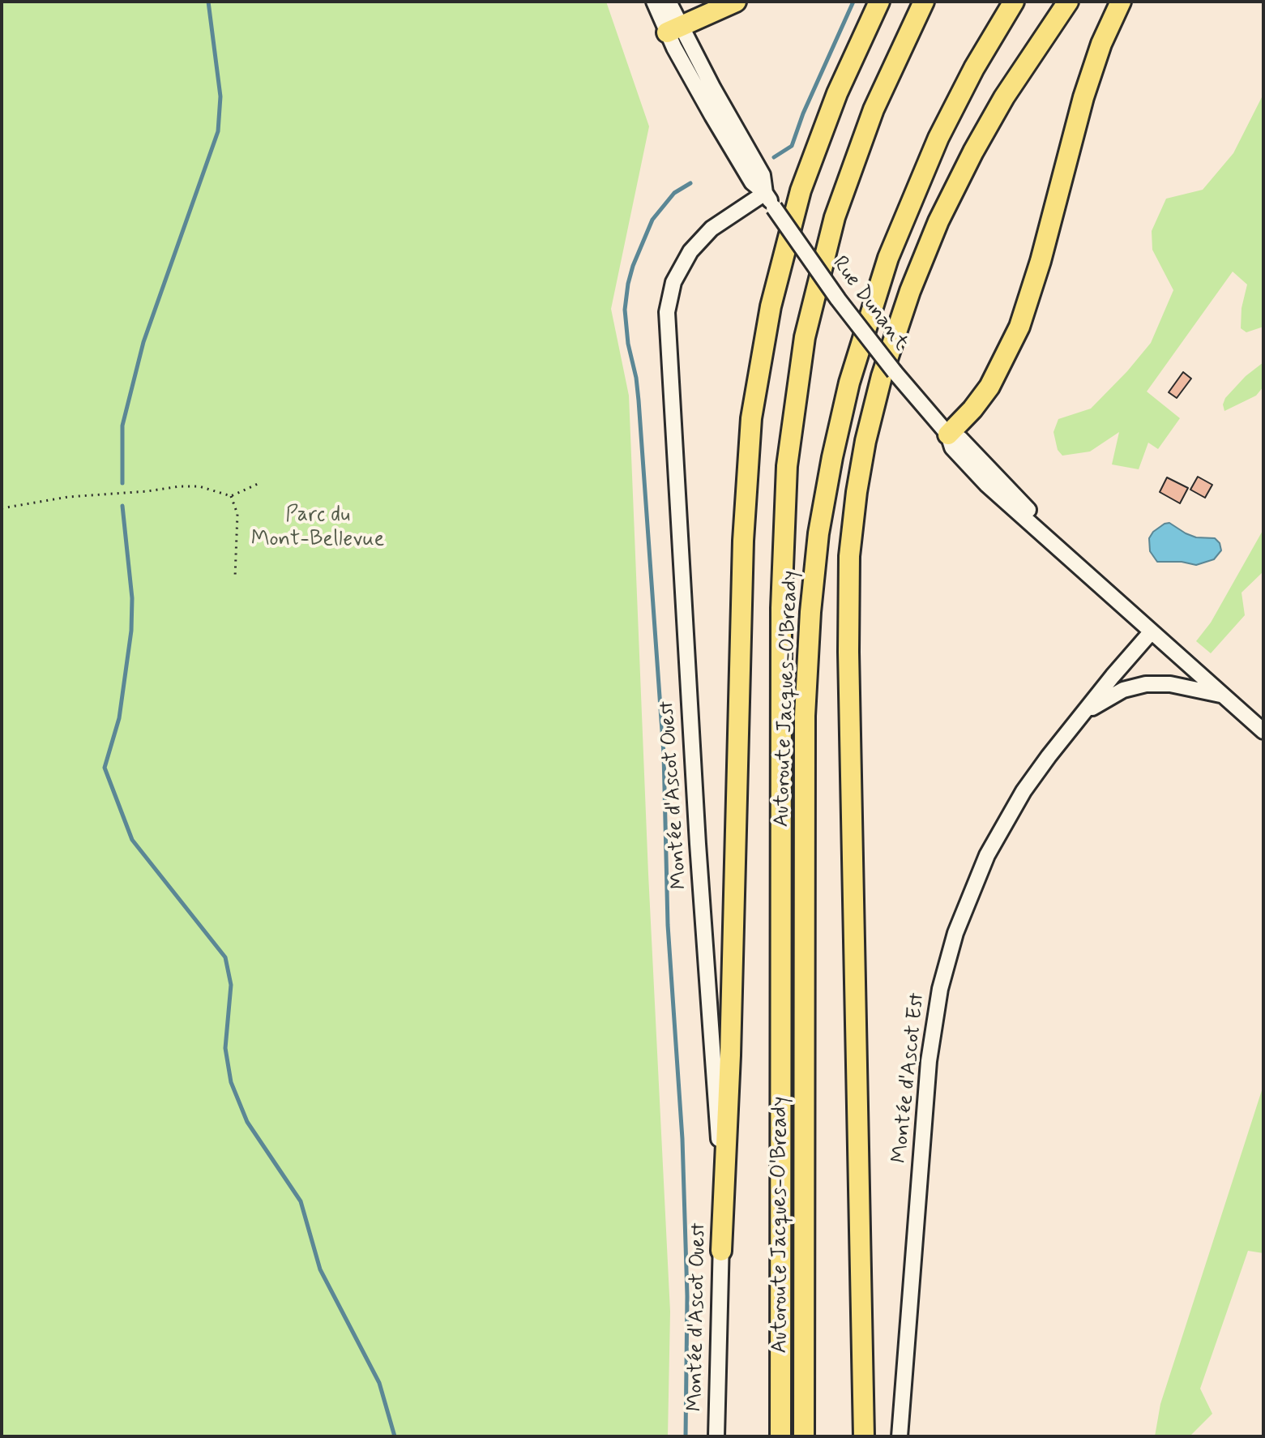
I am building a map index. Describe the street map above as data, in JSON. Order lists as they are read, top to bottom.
{
  "streets": {
    "highway": ["Autoroute Jacques-O'Bready"],
    "street": ["Rue Dunant", "Montée d'Ascot Ouest", "Montée d'Ascot Est"]
  },
  "crossings": [
    ["Rue Dunant", "Montée d'Ascot Ouest"],
    ["Rue Dunant", "Montée d'Ascot Est"]
  ],
  "parks": ["Parc du Mont-Bellevue"]
}
